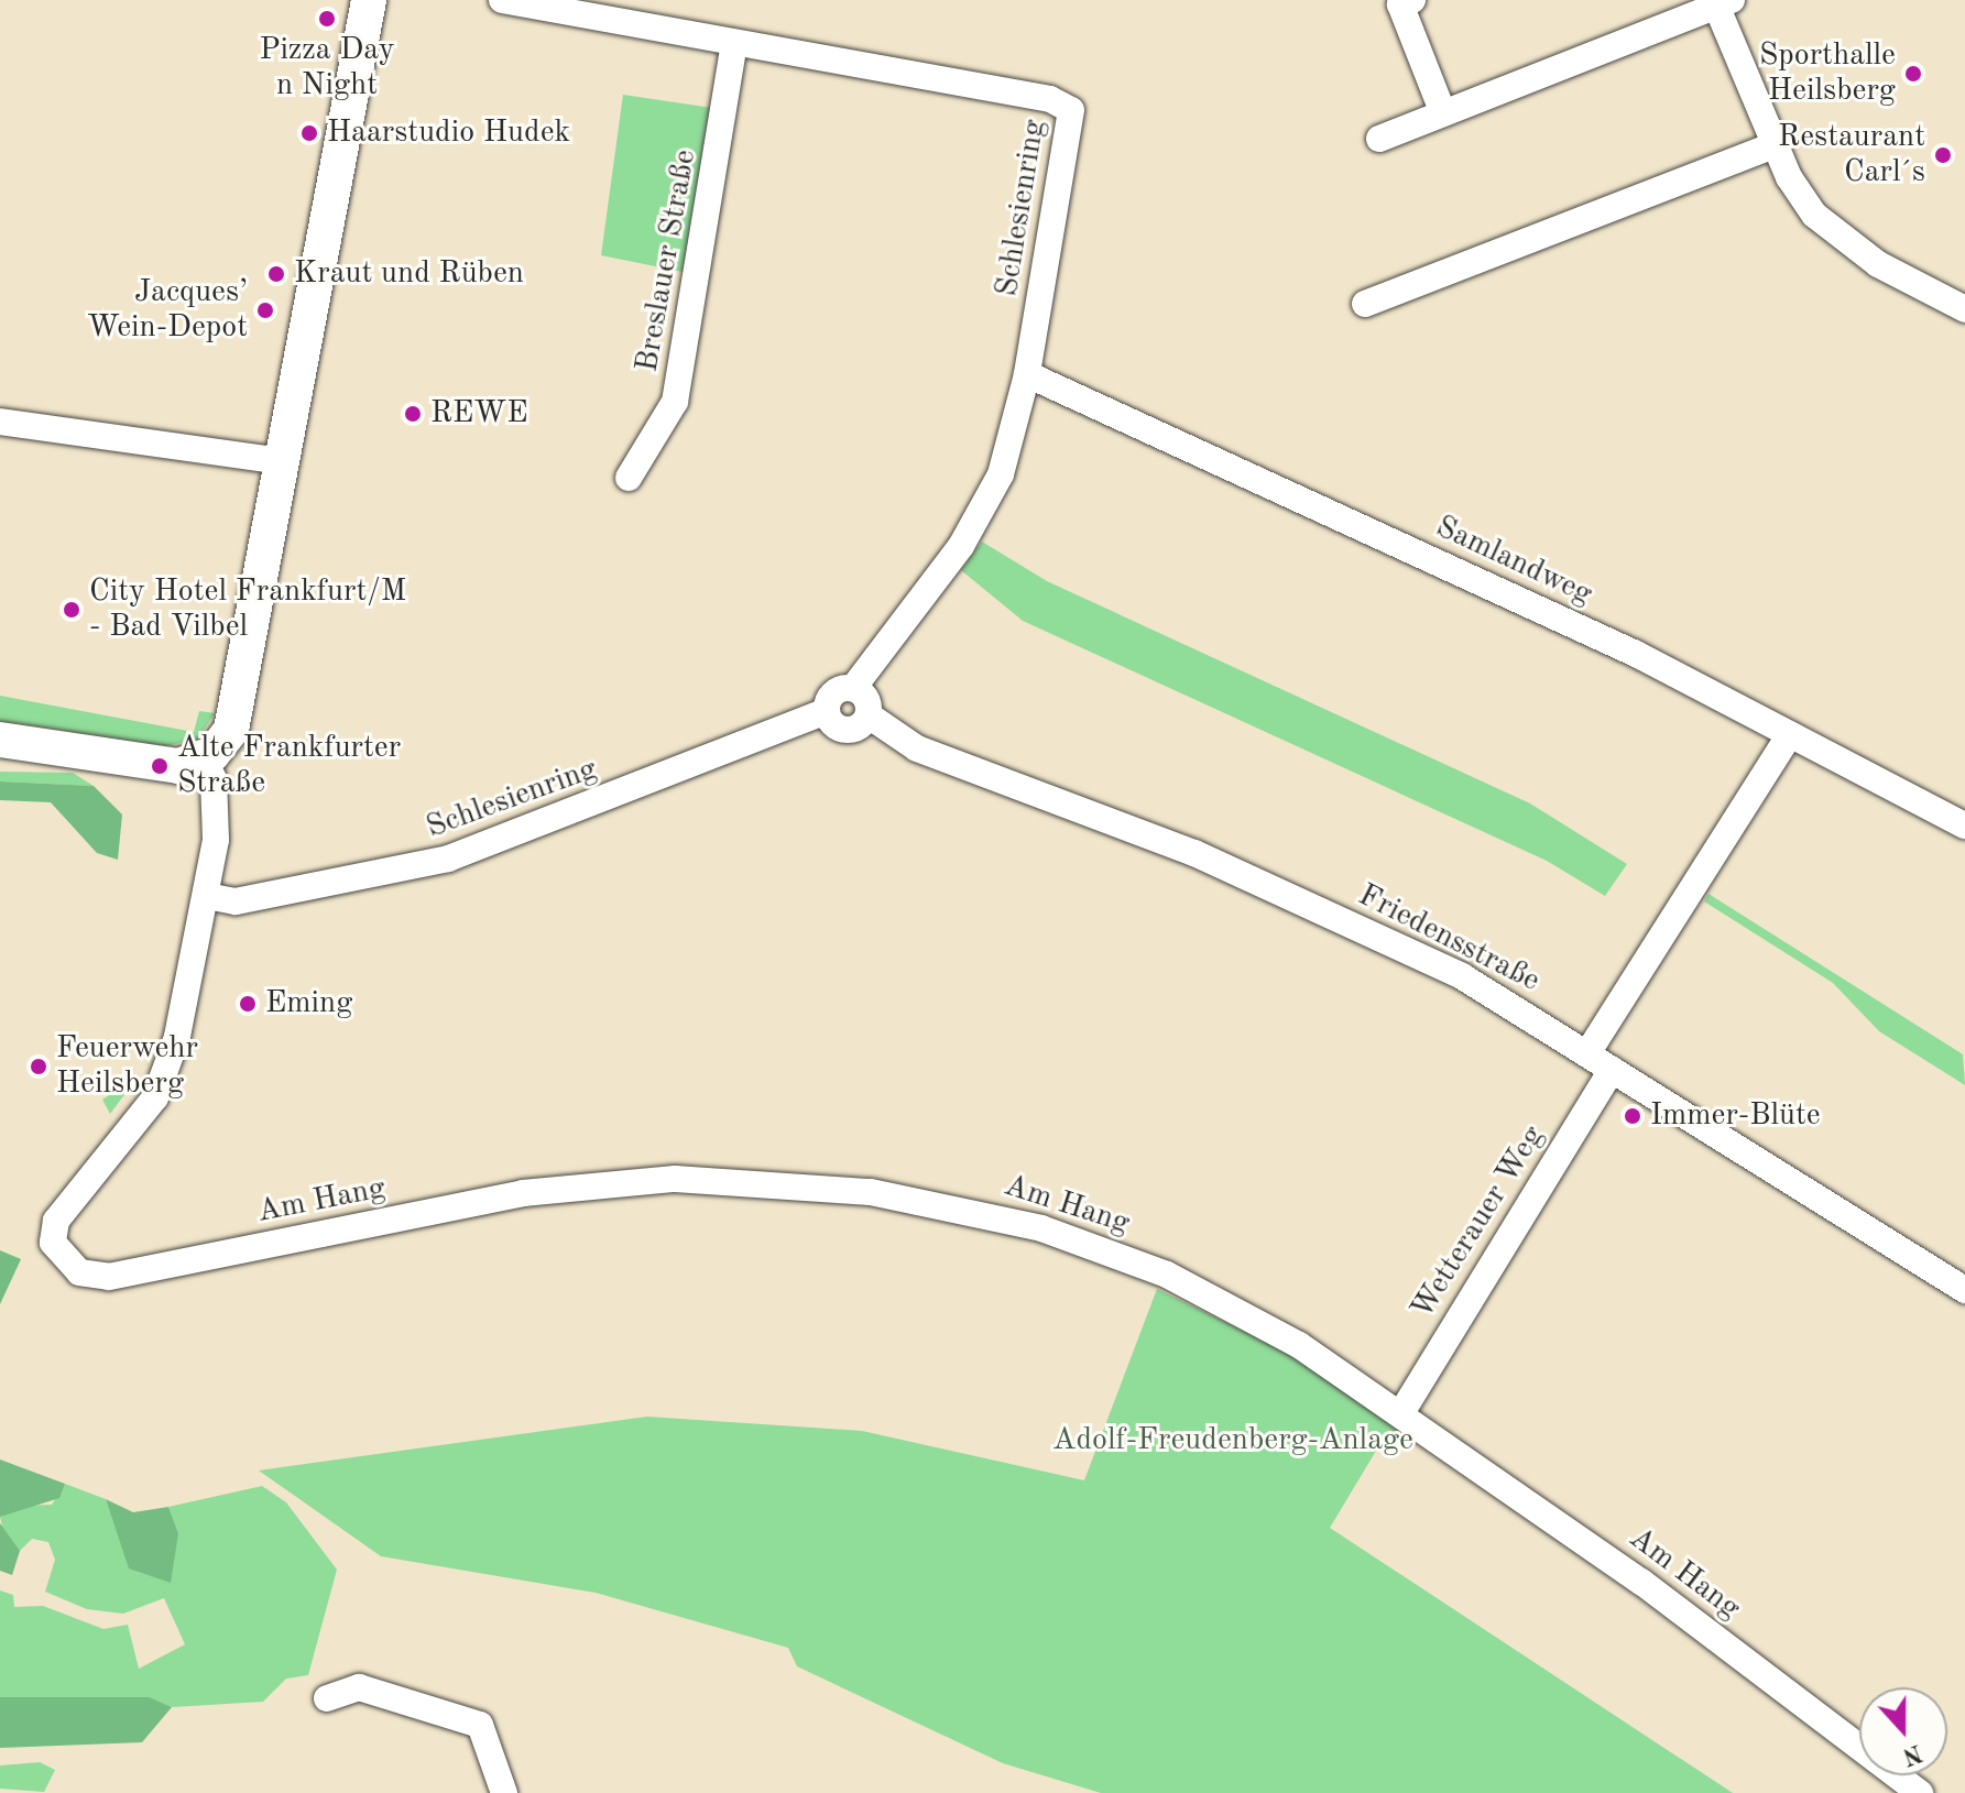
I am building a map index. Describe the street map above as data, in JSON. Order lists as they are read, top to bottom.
{
  "streets": {
    "street": [
      "Schlesienring",
      "Breslauer Straße",
      "Samlandweg",
      "Friedensstraße",
      "Am Hang",
      "Wetterauer Weg"
    ]
  },
  "crossings": [
    ["Schlesienring", "Breslauer Straße"],
    ["Schlesienring", "Samlandweg"],
    ["Schlesienring", "Friedensstraße"],
    ["Schlesienring", "Am Hang"],
    ["Friedensstraße", "Wetterauer Weg"],
    ["Am Hang", "Wetterauer Weg"]
  ],
  "parks": ["Adolf-Freudenberg-Anlage"],
  "places": [
    "Pizza Day n Night",
    "Sporthalle Heilsberg",
    "Haarstudio Hudek",
    "Restaurant Carl´s",
    "Kraut und Rüben",
    "Jacques’ Wein-Depot",
    "REWE",
    "City Hotel Frankfurt/M - Bad Vilbel",
    "Alte Frankfurter Straße",
    "Eming",
    "Feuerwehr Heilsberg",
    "Immer-Blüte"
  ],
  "north": "bottom"
}
